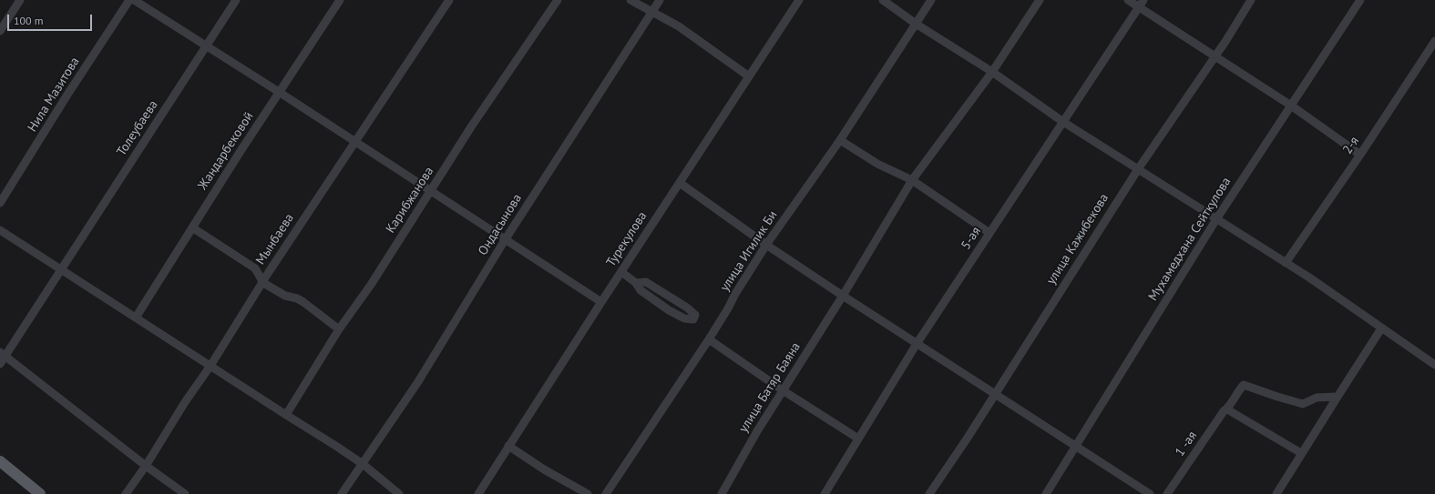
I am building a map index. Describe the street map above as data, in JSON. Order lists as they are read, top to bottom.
{
  "streets": {
    "street": [
      "Нила Мазитова",
      "Толеубаева",
      "2-я",
      "Жандарбековой",
      "Карибжанова",
      "Ондасынова",
      "5-ая",
      "Мынбаева",
      "Турекулова",
      "улица Кажибекова",
      "Мухамедхана Сейткулова",
      "улица Игилик Би",
      "улица Батяр Баяна",
      "1 -ая"
    ]
  },
  "scale_bar": "100 m"
}
